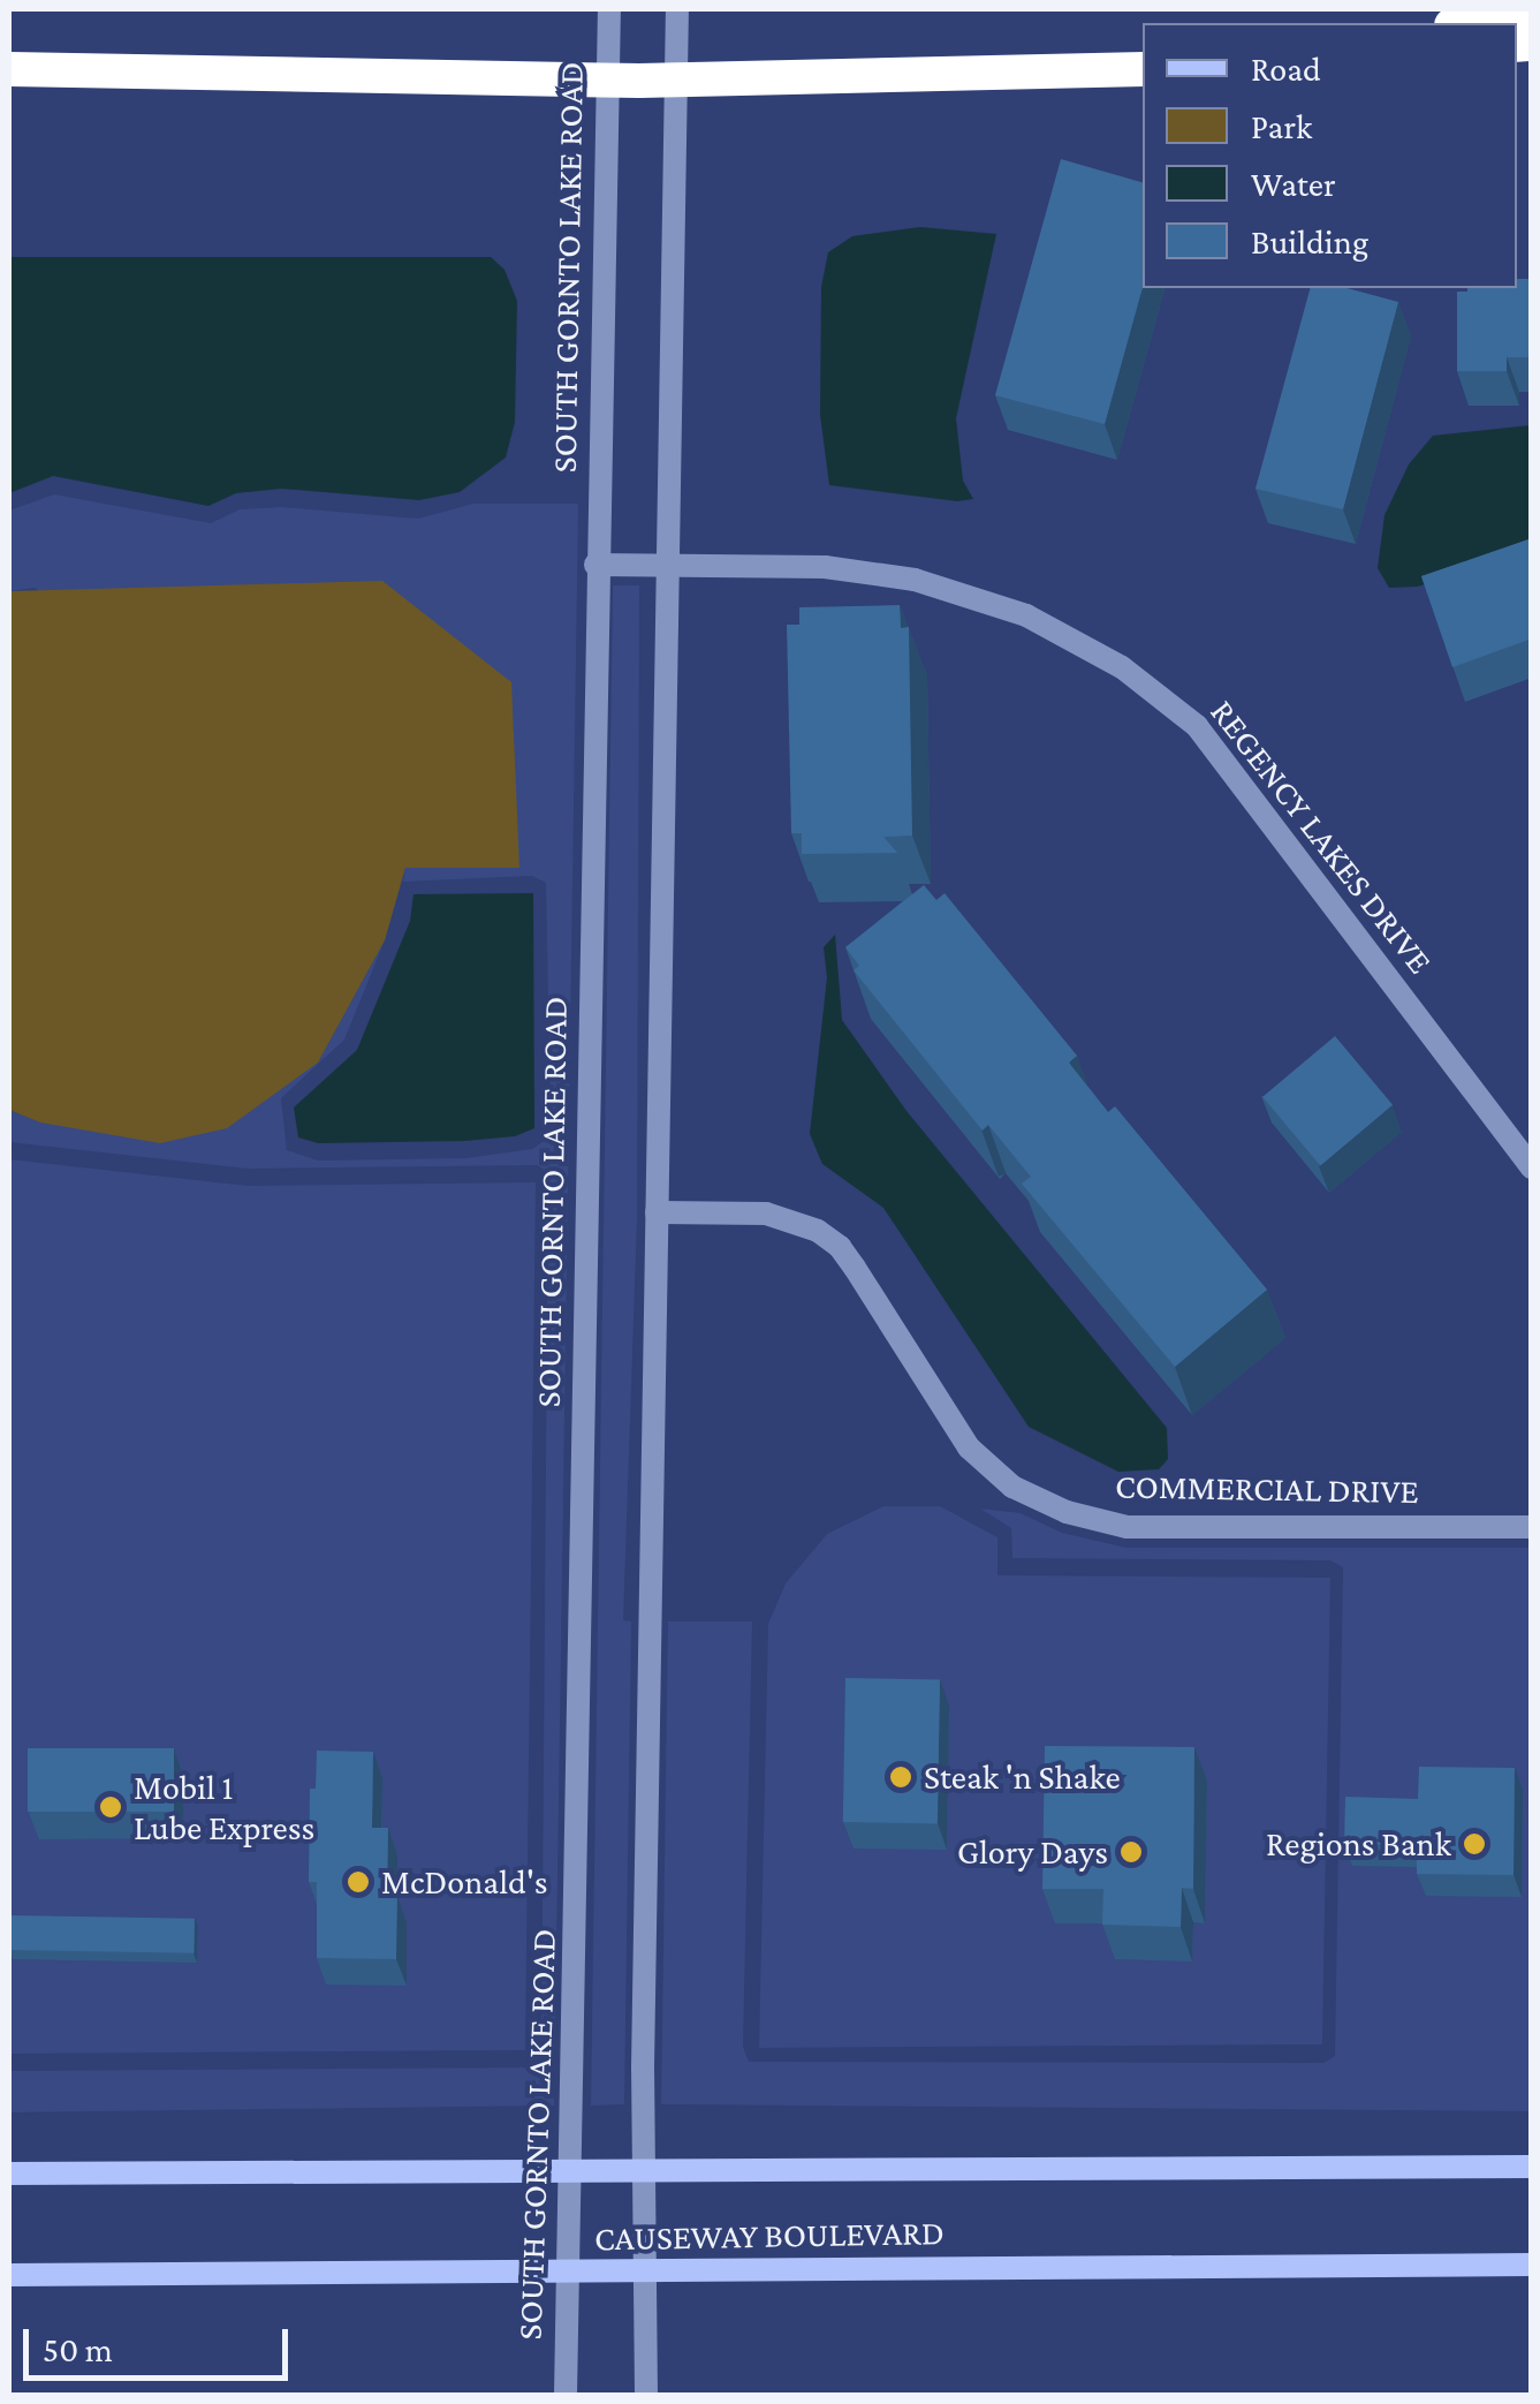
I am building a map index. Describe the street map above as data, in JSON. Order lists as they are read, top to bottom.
{
  "streets": {
    "main road": ["CAUSEWAY BOULEVARD"],
    "street": ["SOUTH GORNTO LAKE ROAD", "REGENCY LAKES DRIVE", "COMMERCIAL DRIVE"]
  },
  "crossings": [
    ["SOUTH GORNTO LAKE ROAD", "REGENCY LAKES DRIVE"],
    ["SOUTH GORNTO LAKE ROAD", "CAUSEWAY BOULEVARD"]
  ],
  "places": [
    "Steak 'n Shake",
    "Mobil 1 Lube Express",
    "Regions Bank",
    "Glory Days",
    "McDonald's"
  ],
  "legend": [
    "Road",
    "Park",
    "Water",
    "Building"
  ],
  "scale_bar": "50 m"
}
